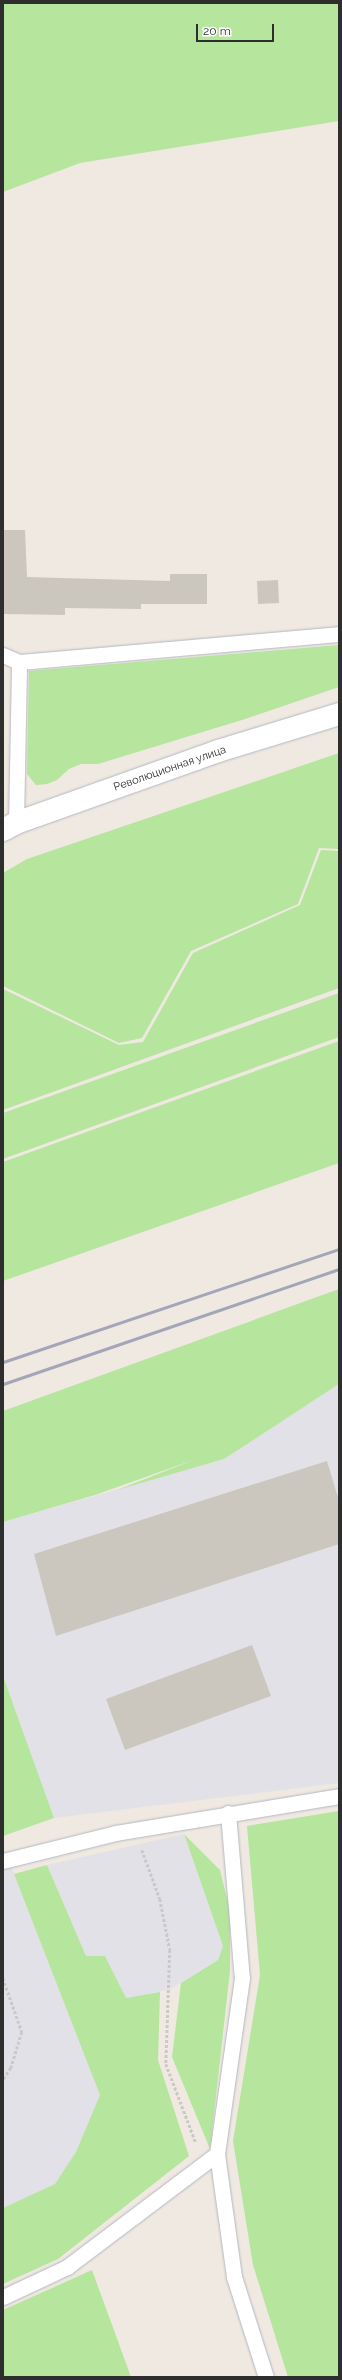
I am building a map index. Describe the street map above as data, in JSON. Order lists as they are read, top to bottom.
{
  "streets": {
    "street": ["Революционная улица"]
  },
  "scale_bar": "20 m"
}
